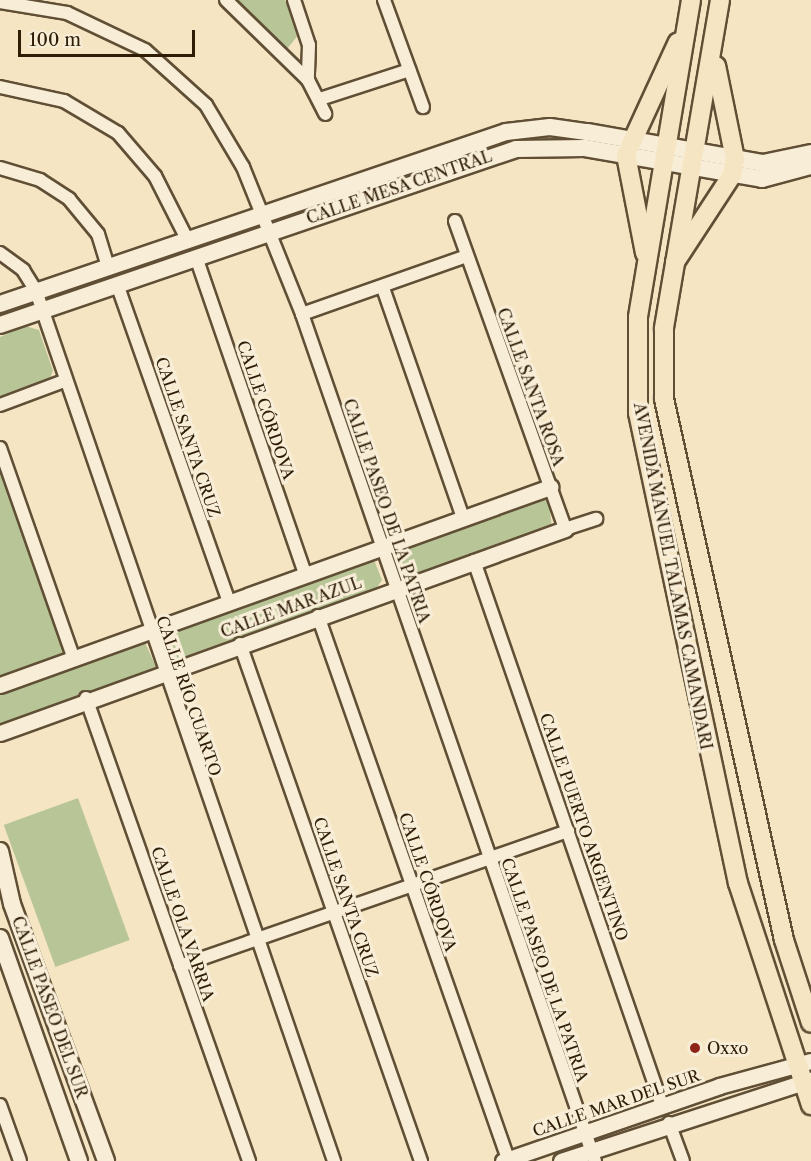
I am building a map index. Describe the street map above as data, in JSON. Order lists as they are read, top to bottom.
{
  "streets": {
    "main road": ["CALLE MESA CENTRAL", "AVENIDA MANUEL TALAMAS CAMANDARI", "CALLE PASEO DEL SUR"],
    "street": [
      "CALLE SANTA ROSA",
      "CALLE CÓRDOVA",
      "CALLE SANTA CRUZ",
      "CALLE PASEO DE LA PATRIA",
      "CALLE MAR AZUL",
      "CALLE RÍO CUARTO",
      "CALLE PUERTO ARGENTINO",
      "CALLE OLA VARRIA",
      "CALLE MAR DEL SUR"
    ]
  },
  "crossings": [
    ["CALLE MESA CENTRAL", "CALLE CÓRDOVA"],
    ["CALLE MESA CENTRAL", "CALLE SANTA CRUZ"],
    ["CALLE MESA CENTRAL", "CALLE PASEO DE LA PATRIA"],
    ["CALLE MESA CENTRAL", "AVENIDA MANUEL TALAMAS CAMANDARI"],
    ["CALLE MESA CENTRAL", "CALLE RÍO CUARTO"],
    ["CALLE SANTA ROSA", "CALLE MAR AZUL"],
    ["CALLE CÓRDOVA", "CALLE MAR AZUL"],
    ["CALLE CÓRDOVA", "CALLE MAR DEL SUR"],
    ["CALLE SANTA CRUZ", "CALLE MAR AZUL"],
    ["CALLE PASEO DE LA PATRIA", "CALLE MAR AZUL"],
    ["CALLE PASEO DE LA PATRIA", "CALLE MAR DEL SUR"],
    ["AVENIDA MANUEL TALAMAS CAMANDARI", "CALLE MAR DEL SUR"],
    ["CALLE MAR AZUL", "CALLE RÍO CUARTO"],
    ["CALLE MAR AZUL", "CALLE PUERTO ARGENTINO"],
    ["CALLE MAR AZUL", "CALLE OLA VARRIA"],
    ["CALLE PUERTO ARGENTINO", "CALLE MAR DEL SUR"]
  ],
  "places": ["Oxxo"],
  "scale_bar": "100 m"
}
